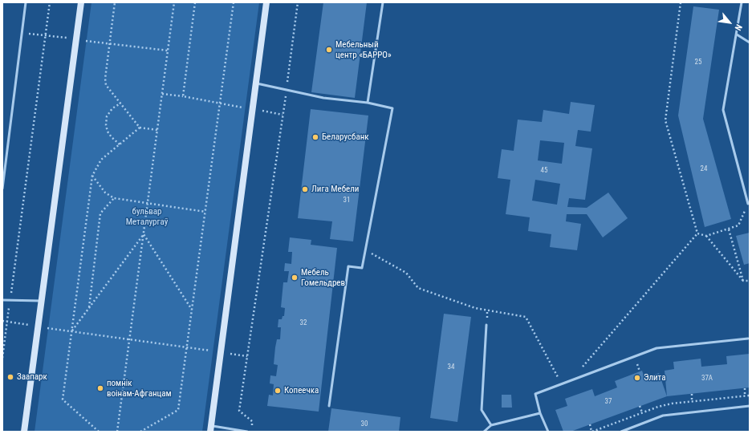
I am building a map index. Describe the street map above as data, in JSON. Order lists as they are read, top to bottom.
{
  "parks": ["бульвар Металургаў"],
  "places": [
    "Мебельный центр «БАРРО»",
    "Беларусбанк",
    "Лига Мебели",
    "Мебель Гомельдрев",
    "Заапарк",
    "Элита",
    "помнік воінам-Афганцам",
    "Копеечка"
  ],
  "house_numbers": [
    "25",
    "24",
    "45",
    "31",
    "32",
    "34",
    "37А",
    "37",
    "30"
  ],
  "north": "bottom right"
}
